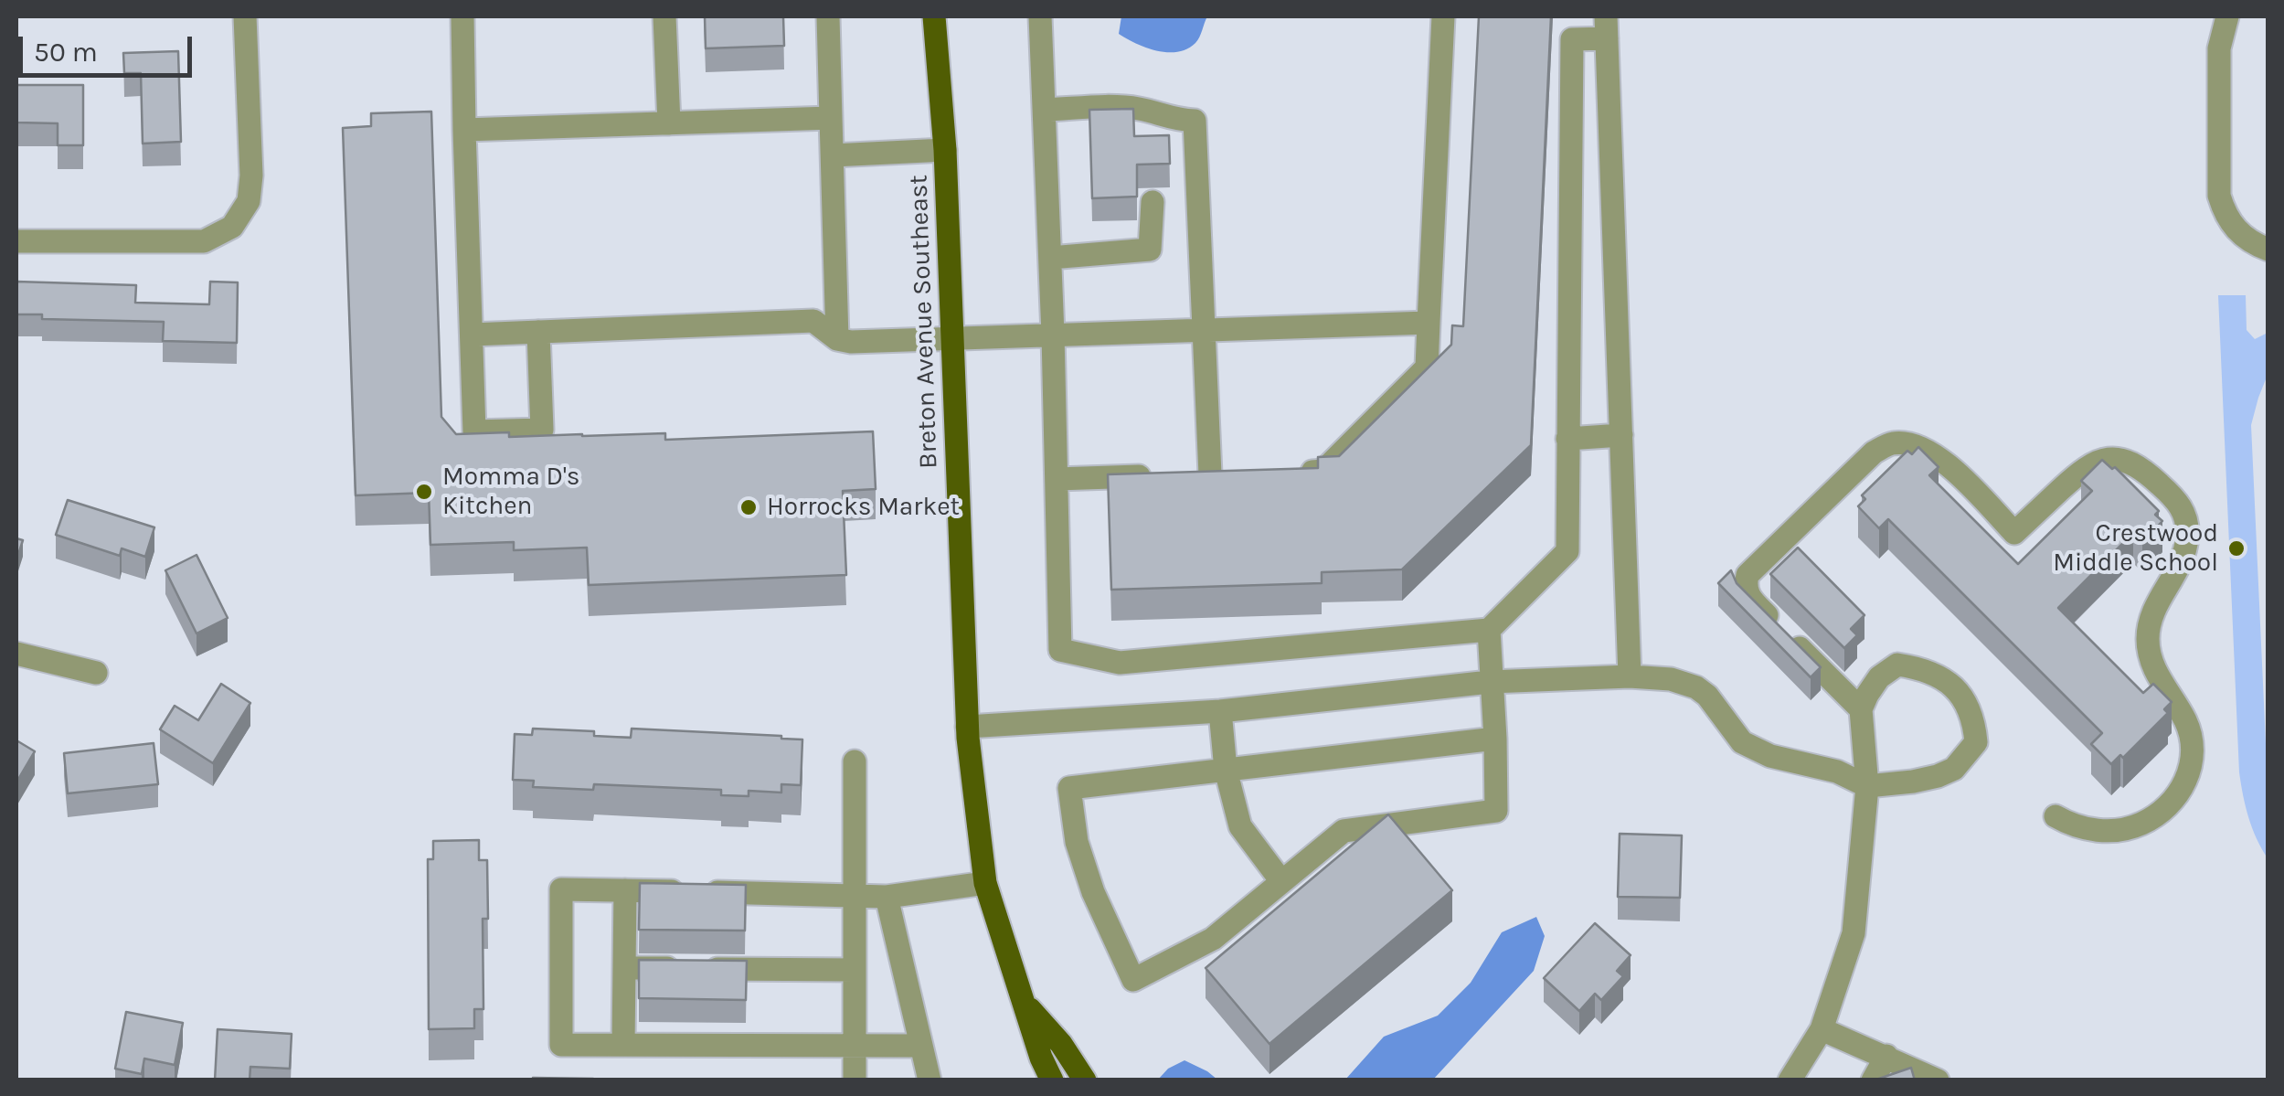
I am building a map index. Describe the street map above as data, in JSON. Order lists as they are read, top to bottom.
{
  "streets": {
    "main road": ["Breton Avenue Southeast"]
  },
  "places": ["Momma D's Kitchen", "Horrocks Market", "Crestwood Middle School"],
  "scale_bar": "50 m"
}
